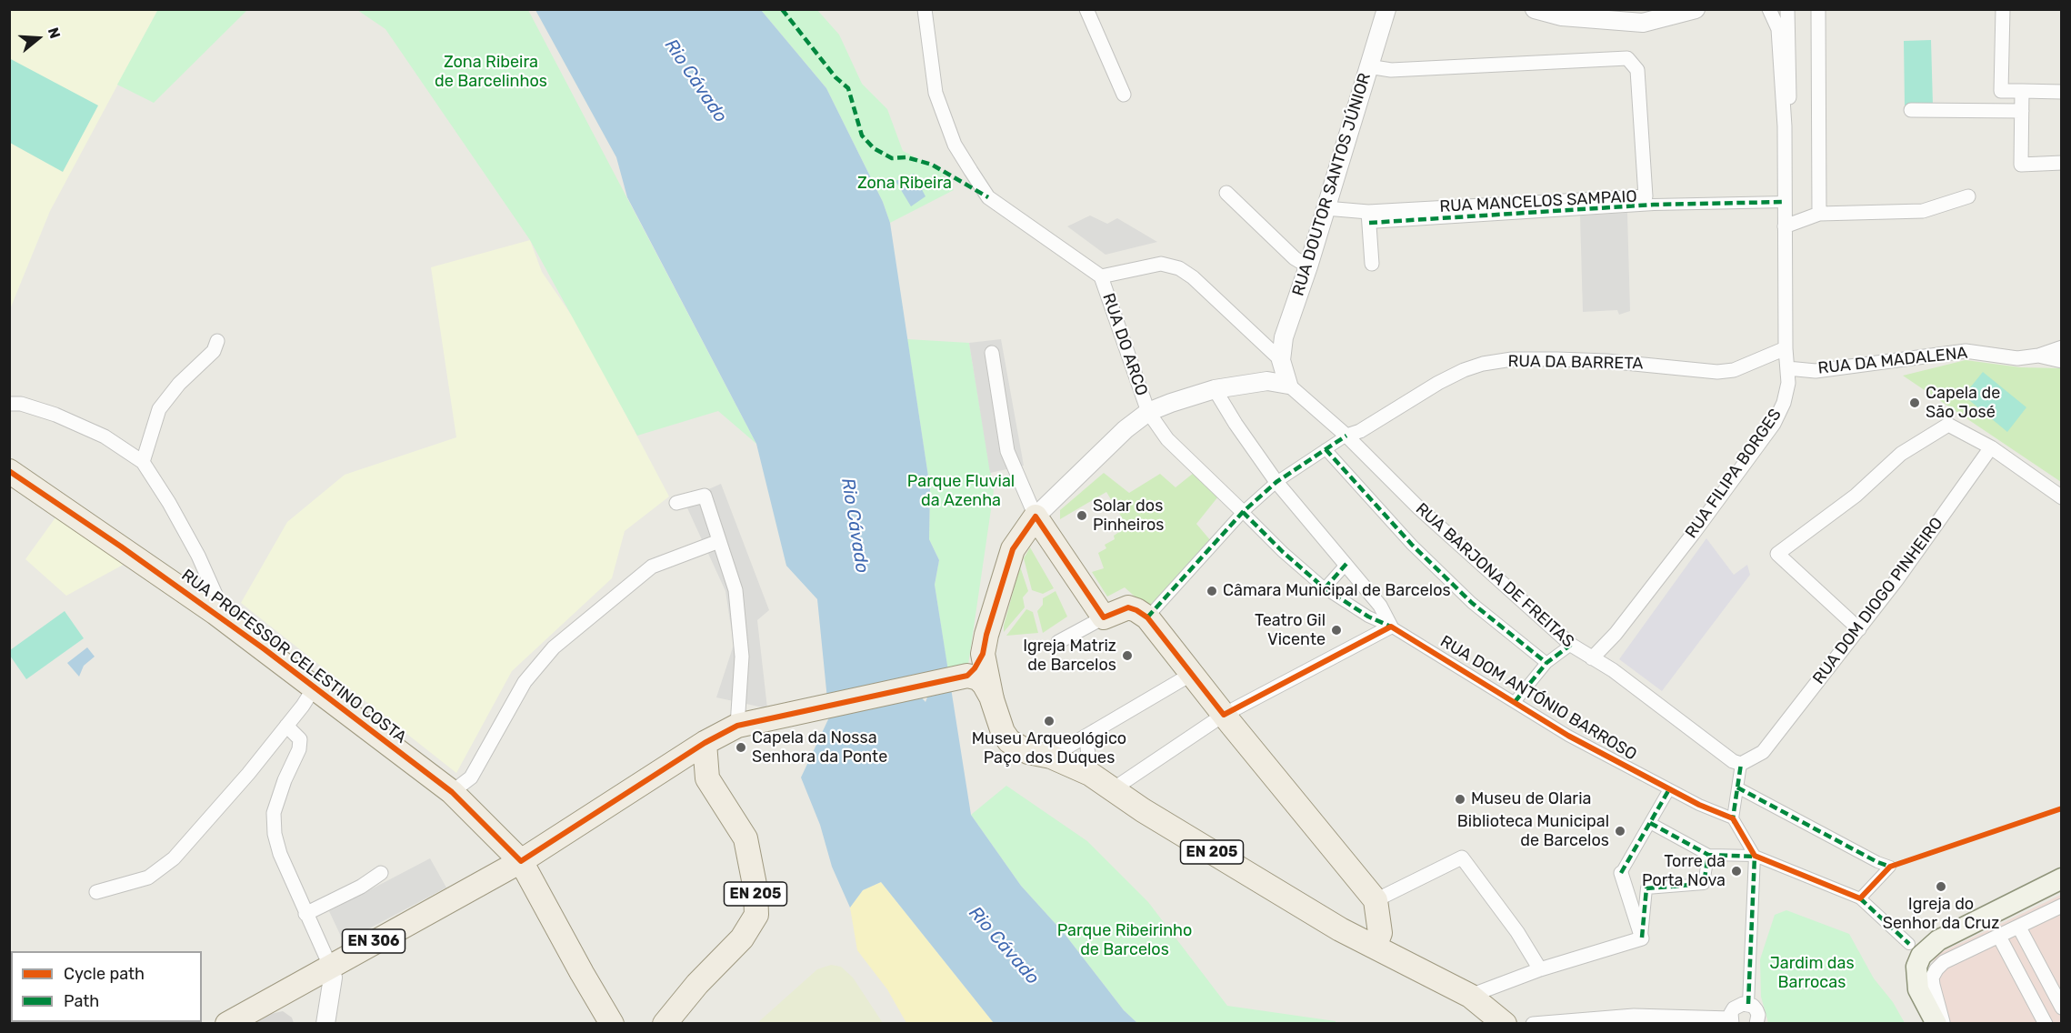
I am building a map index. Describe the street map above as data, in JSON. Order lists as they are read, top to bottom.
{
  "streets": {
    "main road": ["RUA PROFESSOR CELESTINO COSTA", "EN 205", "EN 306"],
    "street": [
      "RUA DOUTOR SANTOS JÚNIOR",
      "RUA MANCELOS SAMPAIO",
      "RUA DO ARCO",
      "RUA DA MADALENA",
      "RUA DA BARRETA",
      "RUA FILIPA BORGES",
      "RUA BARJONA DE FREITAS",
      "RUA DOM DIOGO PINHEIRO",
      "RUA DOM ANTÓNIO BARROSO"
    ]
  },
  "crossings": [
    ["RUA DOUTOR SANTOS JÚNIOR", "RUA MANCELOS SAMPAIO"],
    ["RUA DO ARCO", "RUA DOM ANTÓNIO BARROSO"],
    ["RUA DA MADALENA", "RUA FILIPA BORGES"],
    ["RUA DA BARRETA", "RUA FILIPA BORGES"],
    ["RUA DA BARRETA", "RUA BARJONA DE FREITAS"],
    ["RUA FILIPA BORGES", "RUA BARJONA DE FREITAS"],
    ["RUA BARJONA DE FREITAS", "RUA DOM DIOGO PINHEIRO"],
    ["RUA PROFESSOR CELESTINO COSTA", "EN 306"]
  ],
  "water": ["Rio Cávado"],
  "parks": [
    "Zona Ribeira de Barcelinhos",
    "Zona Ribeira",
    "Parque Fluvial da Azenha",
    "Parque Ribeirinho de Barcelos",
    "Jardim das Barrocas"
  ],
  "places": [
    "Capela de São José",
    "Solar dos Pinheiros",
    "Câmara Municipal de Barcelos",
    "Teatro Gil Vicente",
    "Igreja Matriz de Barcelos",
    "Museu Arqueológico Paço dos Duques",
    "Capela da Nossa Senhora da Ponte",
    "Museu de Olaria",
    "Biblioteca Municipal de Barcelos",
    "Torre da Porta Nova",
    "Igreja do Senhor da Cruz"
  ],
  "legend": ["Cycle path", "Path"],
  "north": "right"
}
